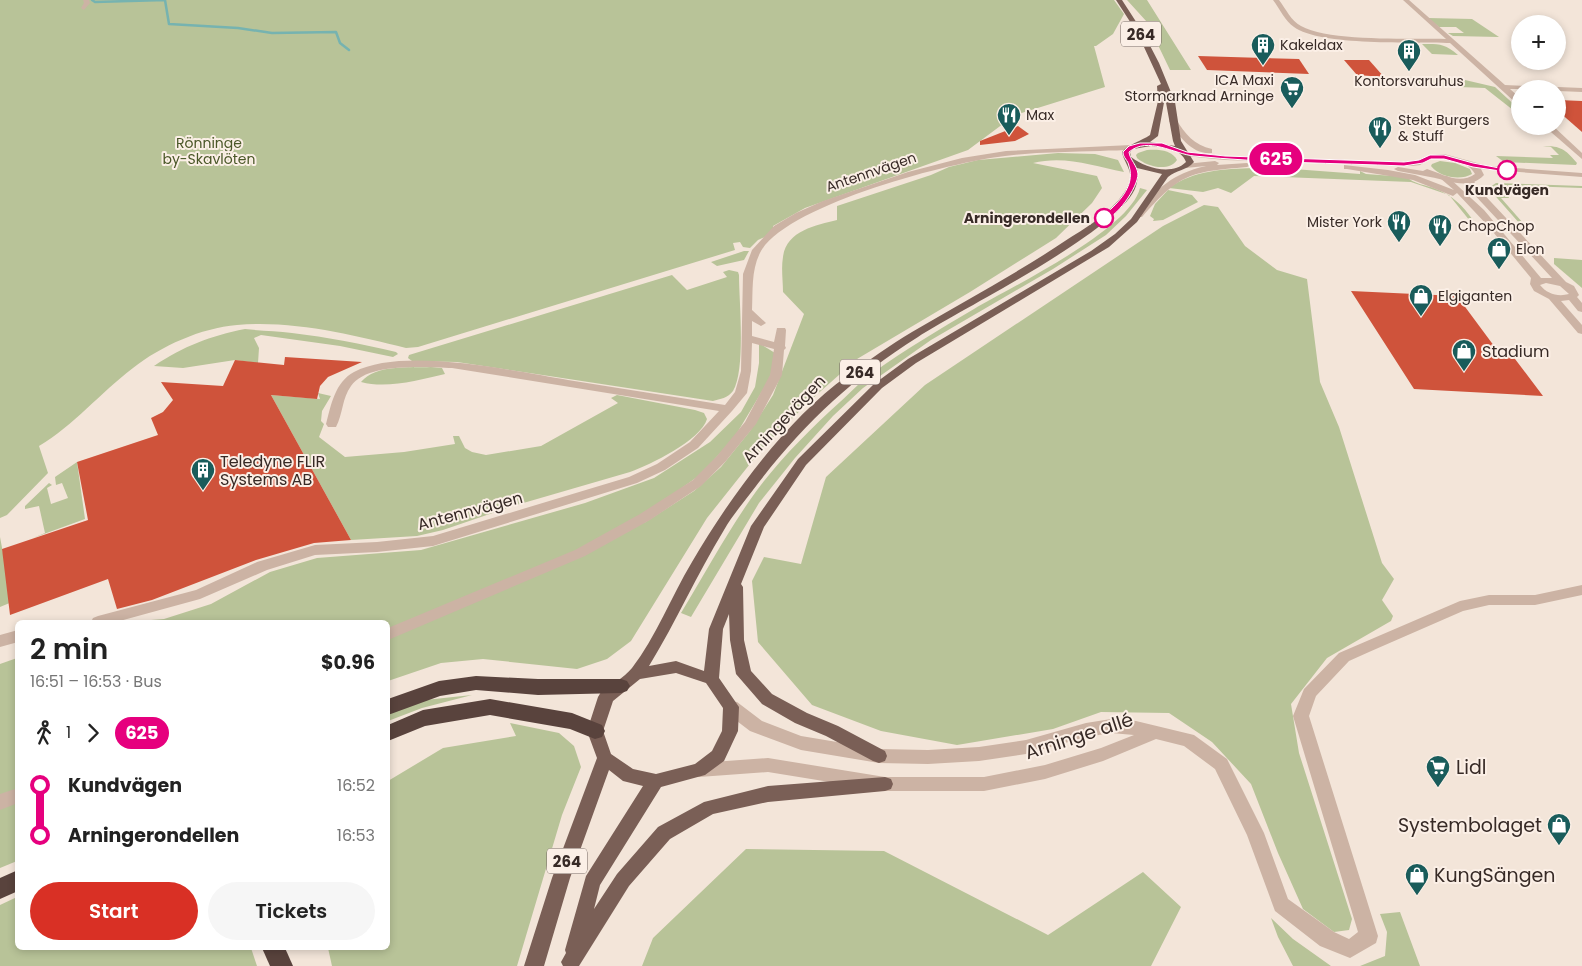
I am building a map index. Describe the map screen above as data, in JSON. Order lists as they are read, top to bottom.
{
  "streets": {
    "main road": ["264", "Arningevägen"],
    "street": ["Antennvägen", "Arninge allé"]
  },
  "crossings": [
    ["264", "Antennvägen"],
    ["264", "Arningevägen"],
    ["264", "Arninge allé"],
    ["Antennvägen", "Arningevägen"],
    ["Arningevägen", "Arninge allé"]
  ],
  "parks": ["Rönninge by-Skavlöten"],
  "places": {
    "building": ["Kakeldax", "Kontorsvaruhus", "Teledyne FLIR Systems AB"],
    "supermarket": ["ICA Maxi Stormarknad Arninge", "Lidl"],
    "restaurant": [
      "Max",
      "Stekt Burgers & Stuff",
      "Mister York",
      "ChopChop"
    ],
    "other": ["Kundvägen", "Arningerondellen"],
    "shop": [
      "Elon",
      "Elgiganten",
      "Stadium",
      "Systembolaget",
      "KungSängen"
    ]
  },
  "lines": ["bus line 625"],
  "page": {
    "on_map": "625",
    "map_buttons": ["+", "−"],
    "heading": ["2 min", "16:51 – 16:53 · Bus", "$0.96"],
    "legs": ["1", "625"],
    "list": [
      {
        "name": "Kundvägen",
        "value": "16:52"
      },
      {
        "name": "Arningerondellen",
        "value": "16:53"
      }
    ],
    "buttons": ["Start", "Tickets"]
  }
}
